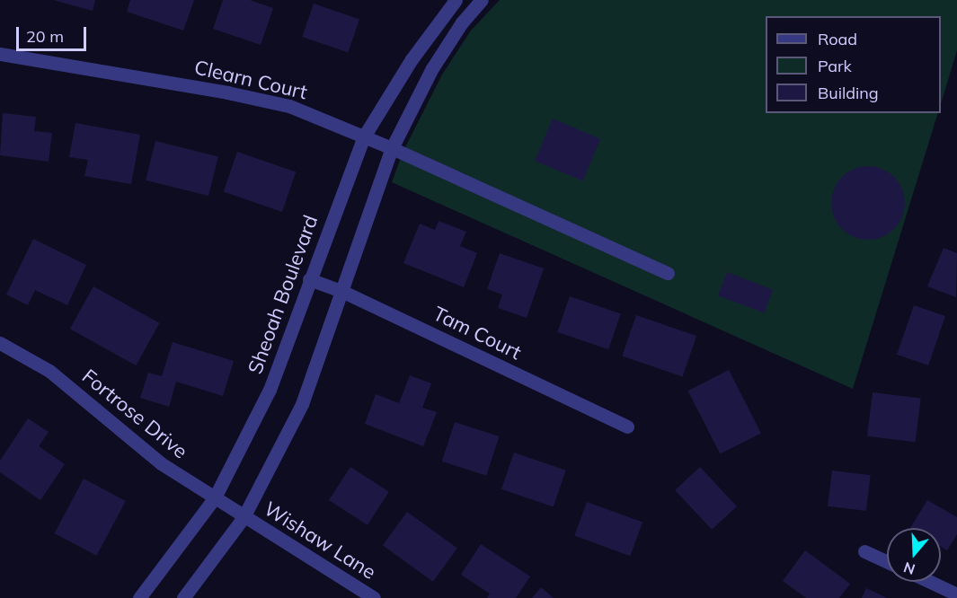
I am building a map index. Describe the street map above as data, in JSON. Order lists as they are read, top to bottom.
{
  "streets": {
    "street": [
      "Clearn Court",
      "Sheoah Boulevard",
      "Tam Court",
      "Fortrose Drive",
      "Wishaw Lane"
    ]
  },
  "crossings": [
    ["Clearn Court", "Sheoah Boulevard"],
    ["Sheoah Boulevard", "Tam Court"],
    ["Sheoah Boulevard", "Fortrose Drive"],
    ["Fortrose Drive", "Wishaw Lane"]
  ],
  "legend": ["Road", "Park", "Building"],
  "scale_bar": "20 m",
  "north": "bottom"
}
